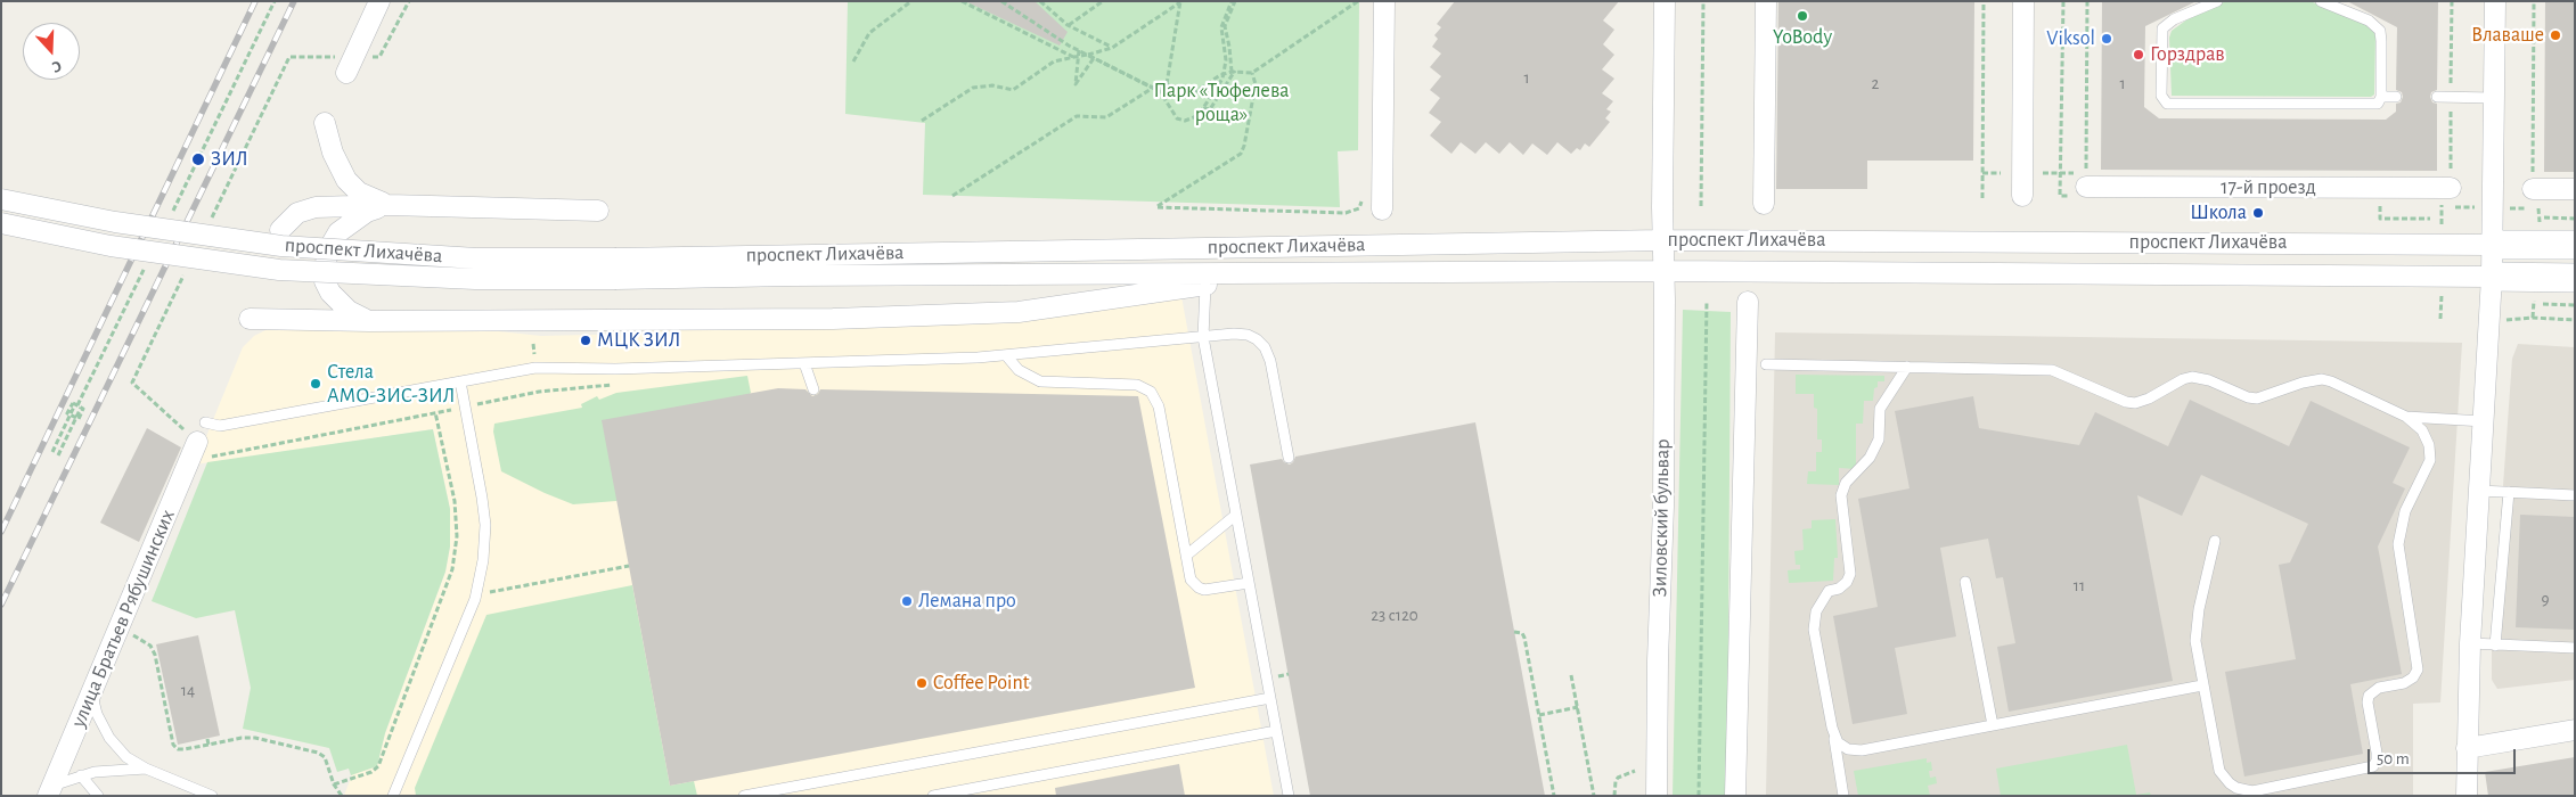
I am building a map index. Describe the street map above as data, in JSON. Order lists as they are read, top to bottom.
{
  "streets": {
    "street": [
      "17-й проезд",
      "проспект Лихачёва",
      "Зиловский бульвар",
      "улица Братьев Рябушинских"
    ]
  },
  "crossings": [
    ["проспект Лихачёва", "Зиловский бульвар"]
  ],
  "parks": ["Парк «Тюфелева роща»"],
  "places": [
    "YoBody",
    "Влаваше",
    "Viksol",
    "Горздрав",
    "ЗИЛ",
    "Школа",
    "МЦК ЗИЛ",
    "Стела АМО-ЗИС-ЗИЛ",
    "Лемана про",
    "Coffee Point"
  ],
  "house_numbers": [
    "1",
    "2",
    "1",
    "11",
    "9",
    "23 с120",
    "14"
  ],
  "scale_bar": "50 m",
  "north": "bottom"
}
